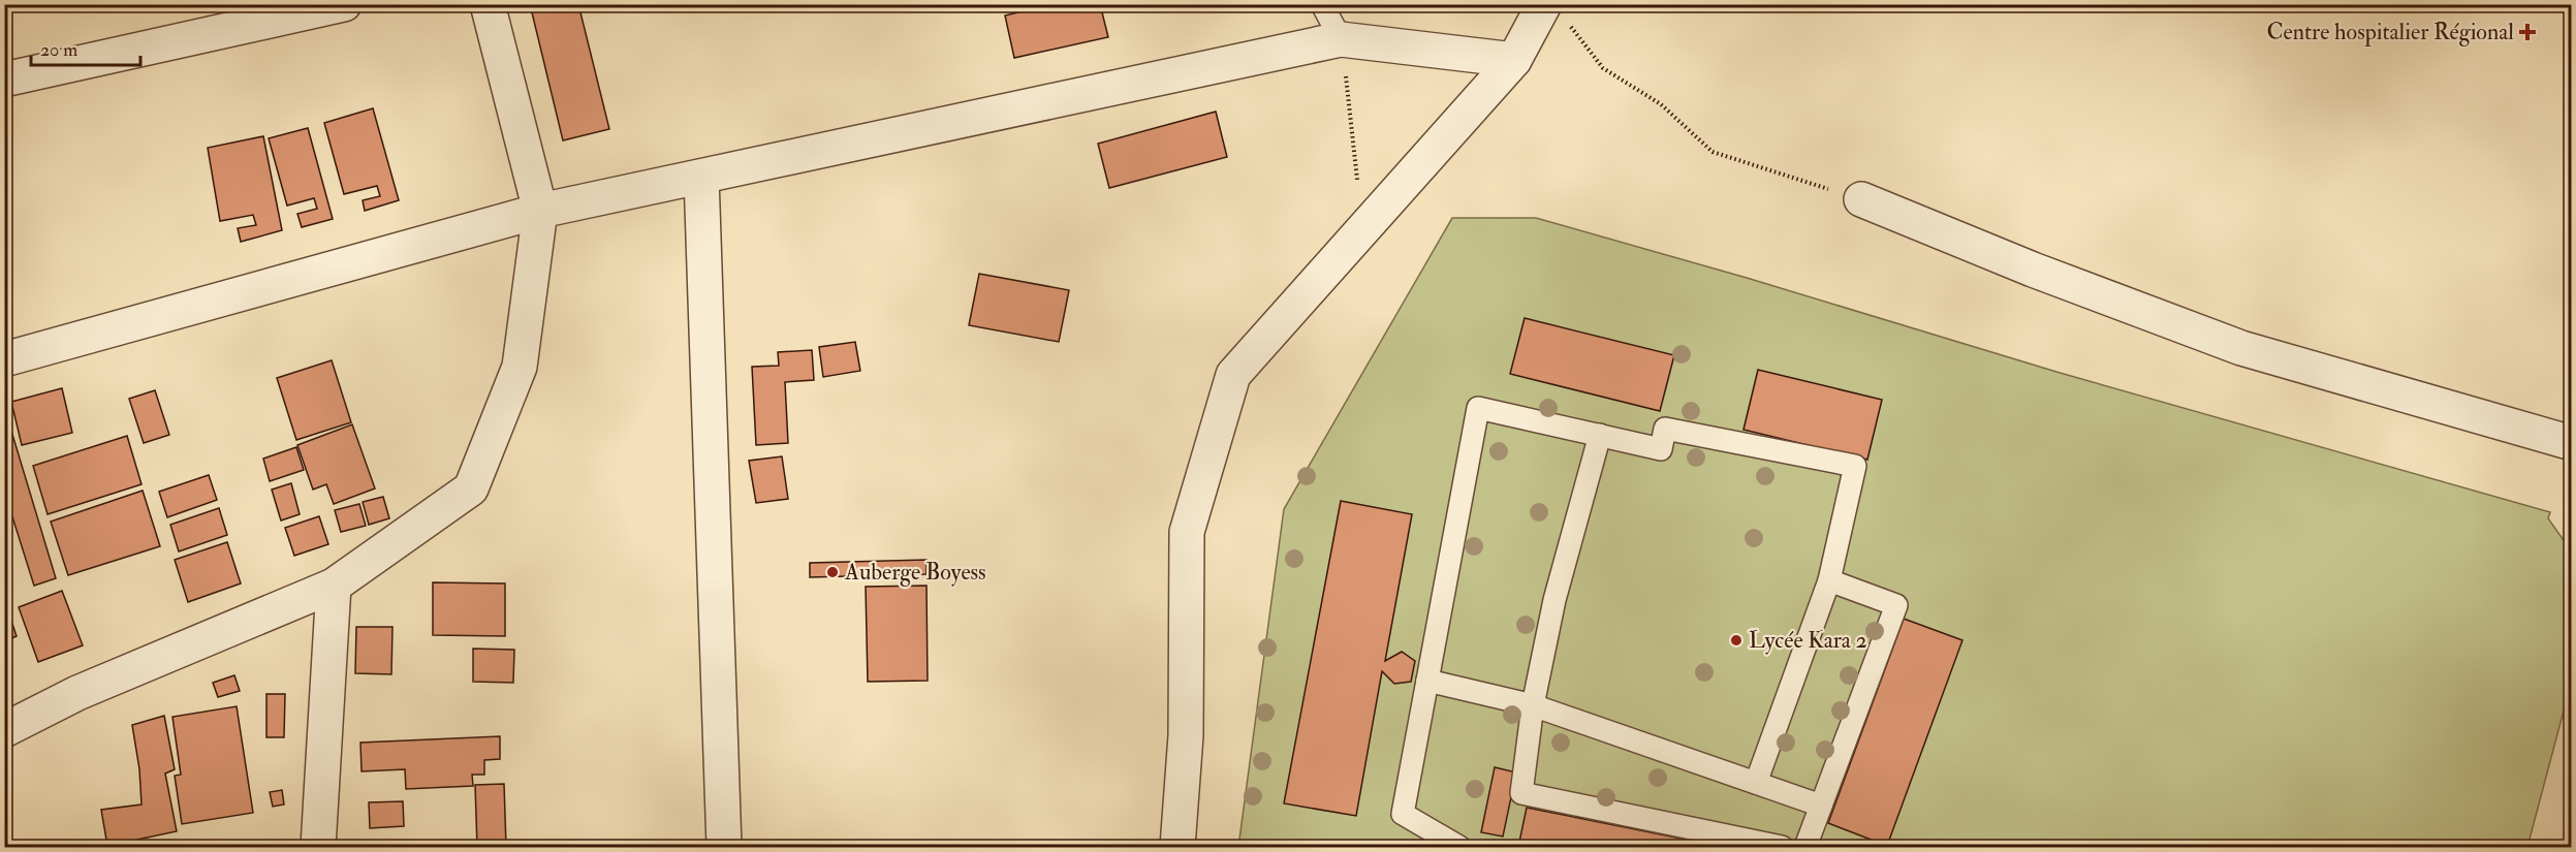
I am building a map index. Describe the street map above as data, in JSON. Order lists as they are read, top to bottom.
{
  "places": {
    "health": ["Centre hospitalier Régional"],
    "other": ["Auberge Boyess", "Lycée Kara 2"]
  },
  "scale_bar": "20 m"
}
